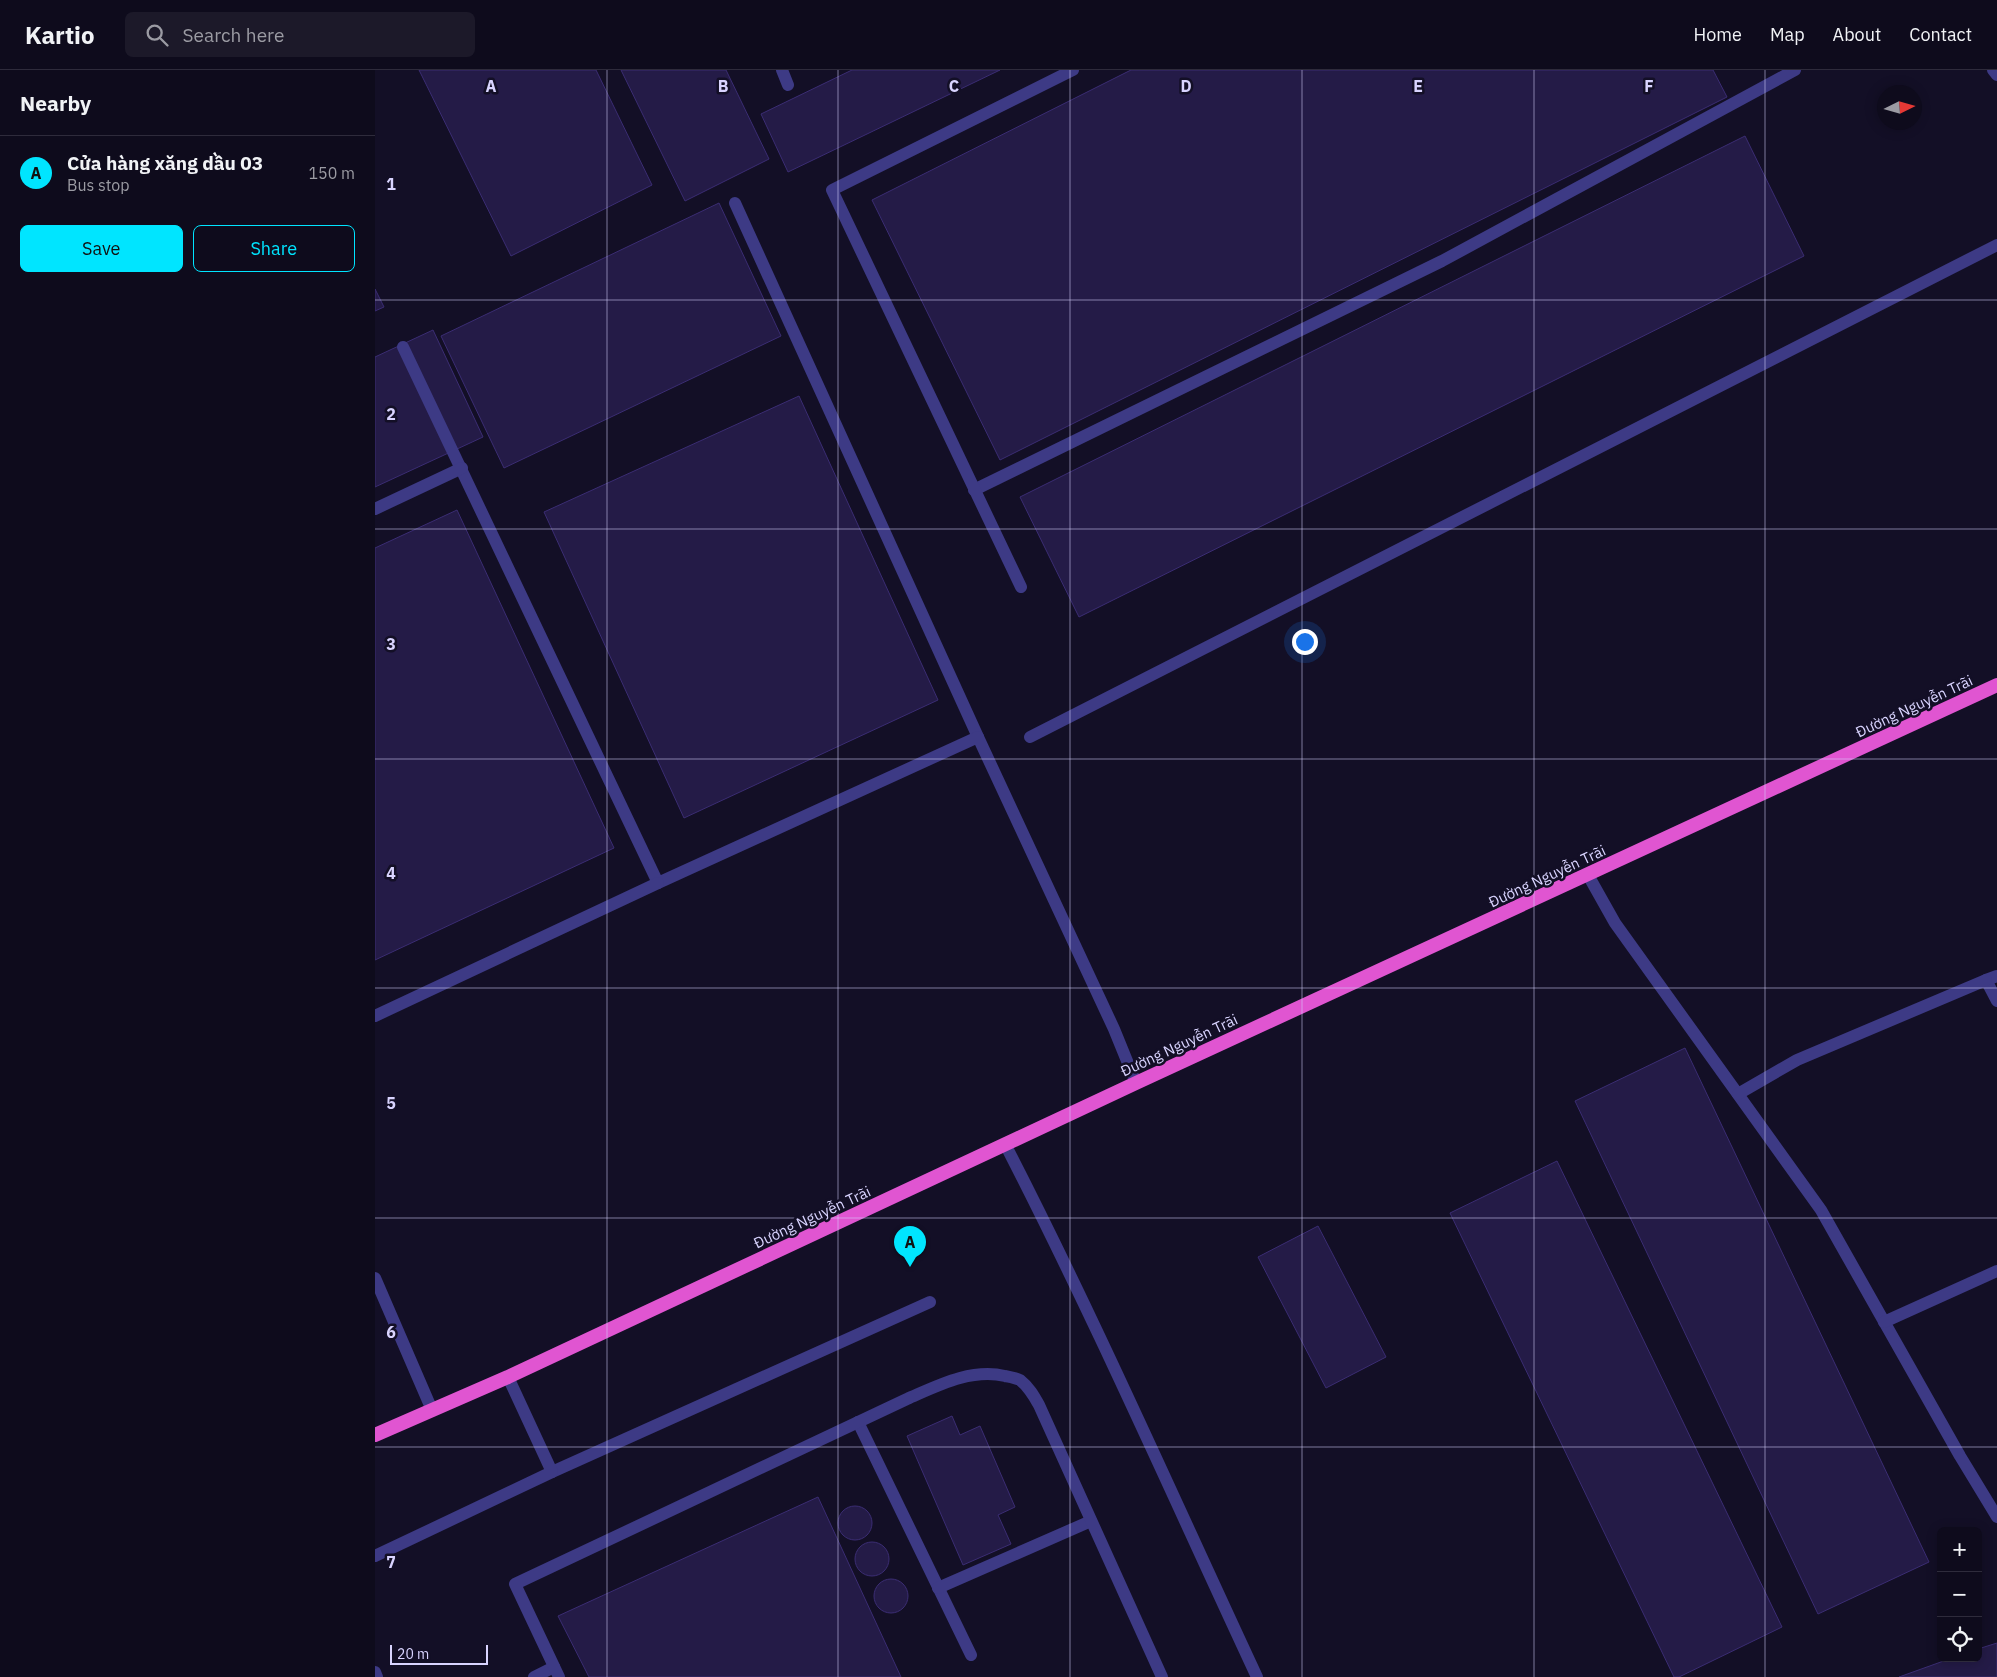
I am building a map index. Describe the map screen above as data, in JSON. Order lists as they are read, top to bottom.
{
  "streets": {
    "highway": ["Đường Nguyễn Trãi"]
  },
  "scale_bar": "20 m",
  "north": "right",
  "page": {
    "header": "Kartio",
    "search": "Search here",
    "nav": [
      "Home",
      "Map",
      "About",
      "Contact"
    ],
    "heading": "Nearby",
    "list": [
      {
        "mark": "A",
        "name": "Cửa hàng xăng dầu 03",
        "note": "Bus stop",
        "value": "150 m"
      }
    ],
    "buttons": ["Save", "Share"],
    "pins": "A",
    "map_buttons": ["+", "−"],
    "scale": "20 m"
  },
  "grid": {
    "columns": [
      "A",
      "B",
      "C",
      "D",
      "E",
      "F"
    ],
    "rows": [
      "1",
      "2",
      "3",
      "4",
      "5",
      "6",
      "7"
    ]
  }
}
